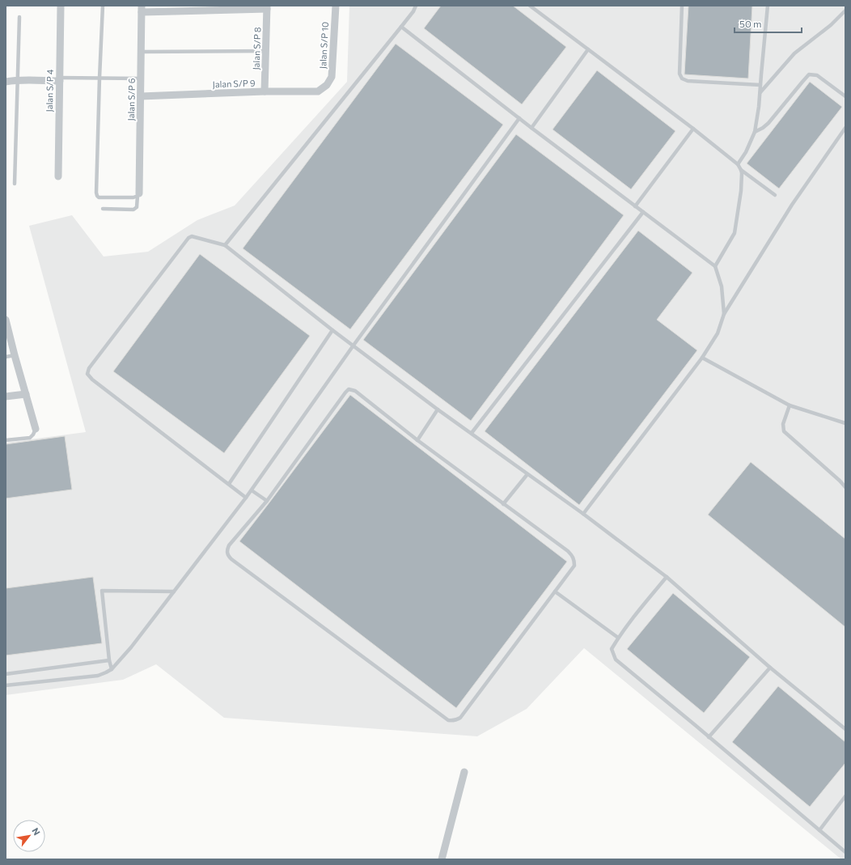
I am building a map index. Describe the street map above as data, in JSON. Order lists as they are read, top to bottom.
{
  "streets": {
    "street": [
      "Jalan S/P 10",
      "Jalan S/P 8",
      "Jalan S/P 9",
      "Jalan S/P 4",
      "Jalan S/P 6"
    ]
  },
  "crossings": [
    ["Jalan S/P 10", "Jalan S/P 9"],
    ["Jalan S/P 8", "Jalan S/P 9"],
    ["Jalan S/P 9", "Jalan S/P 6"]
  ],
  "scale_bar": "50 m",
  "north": "top right"
}
